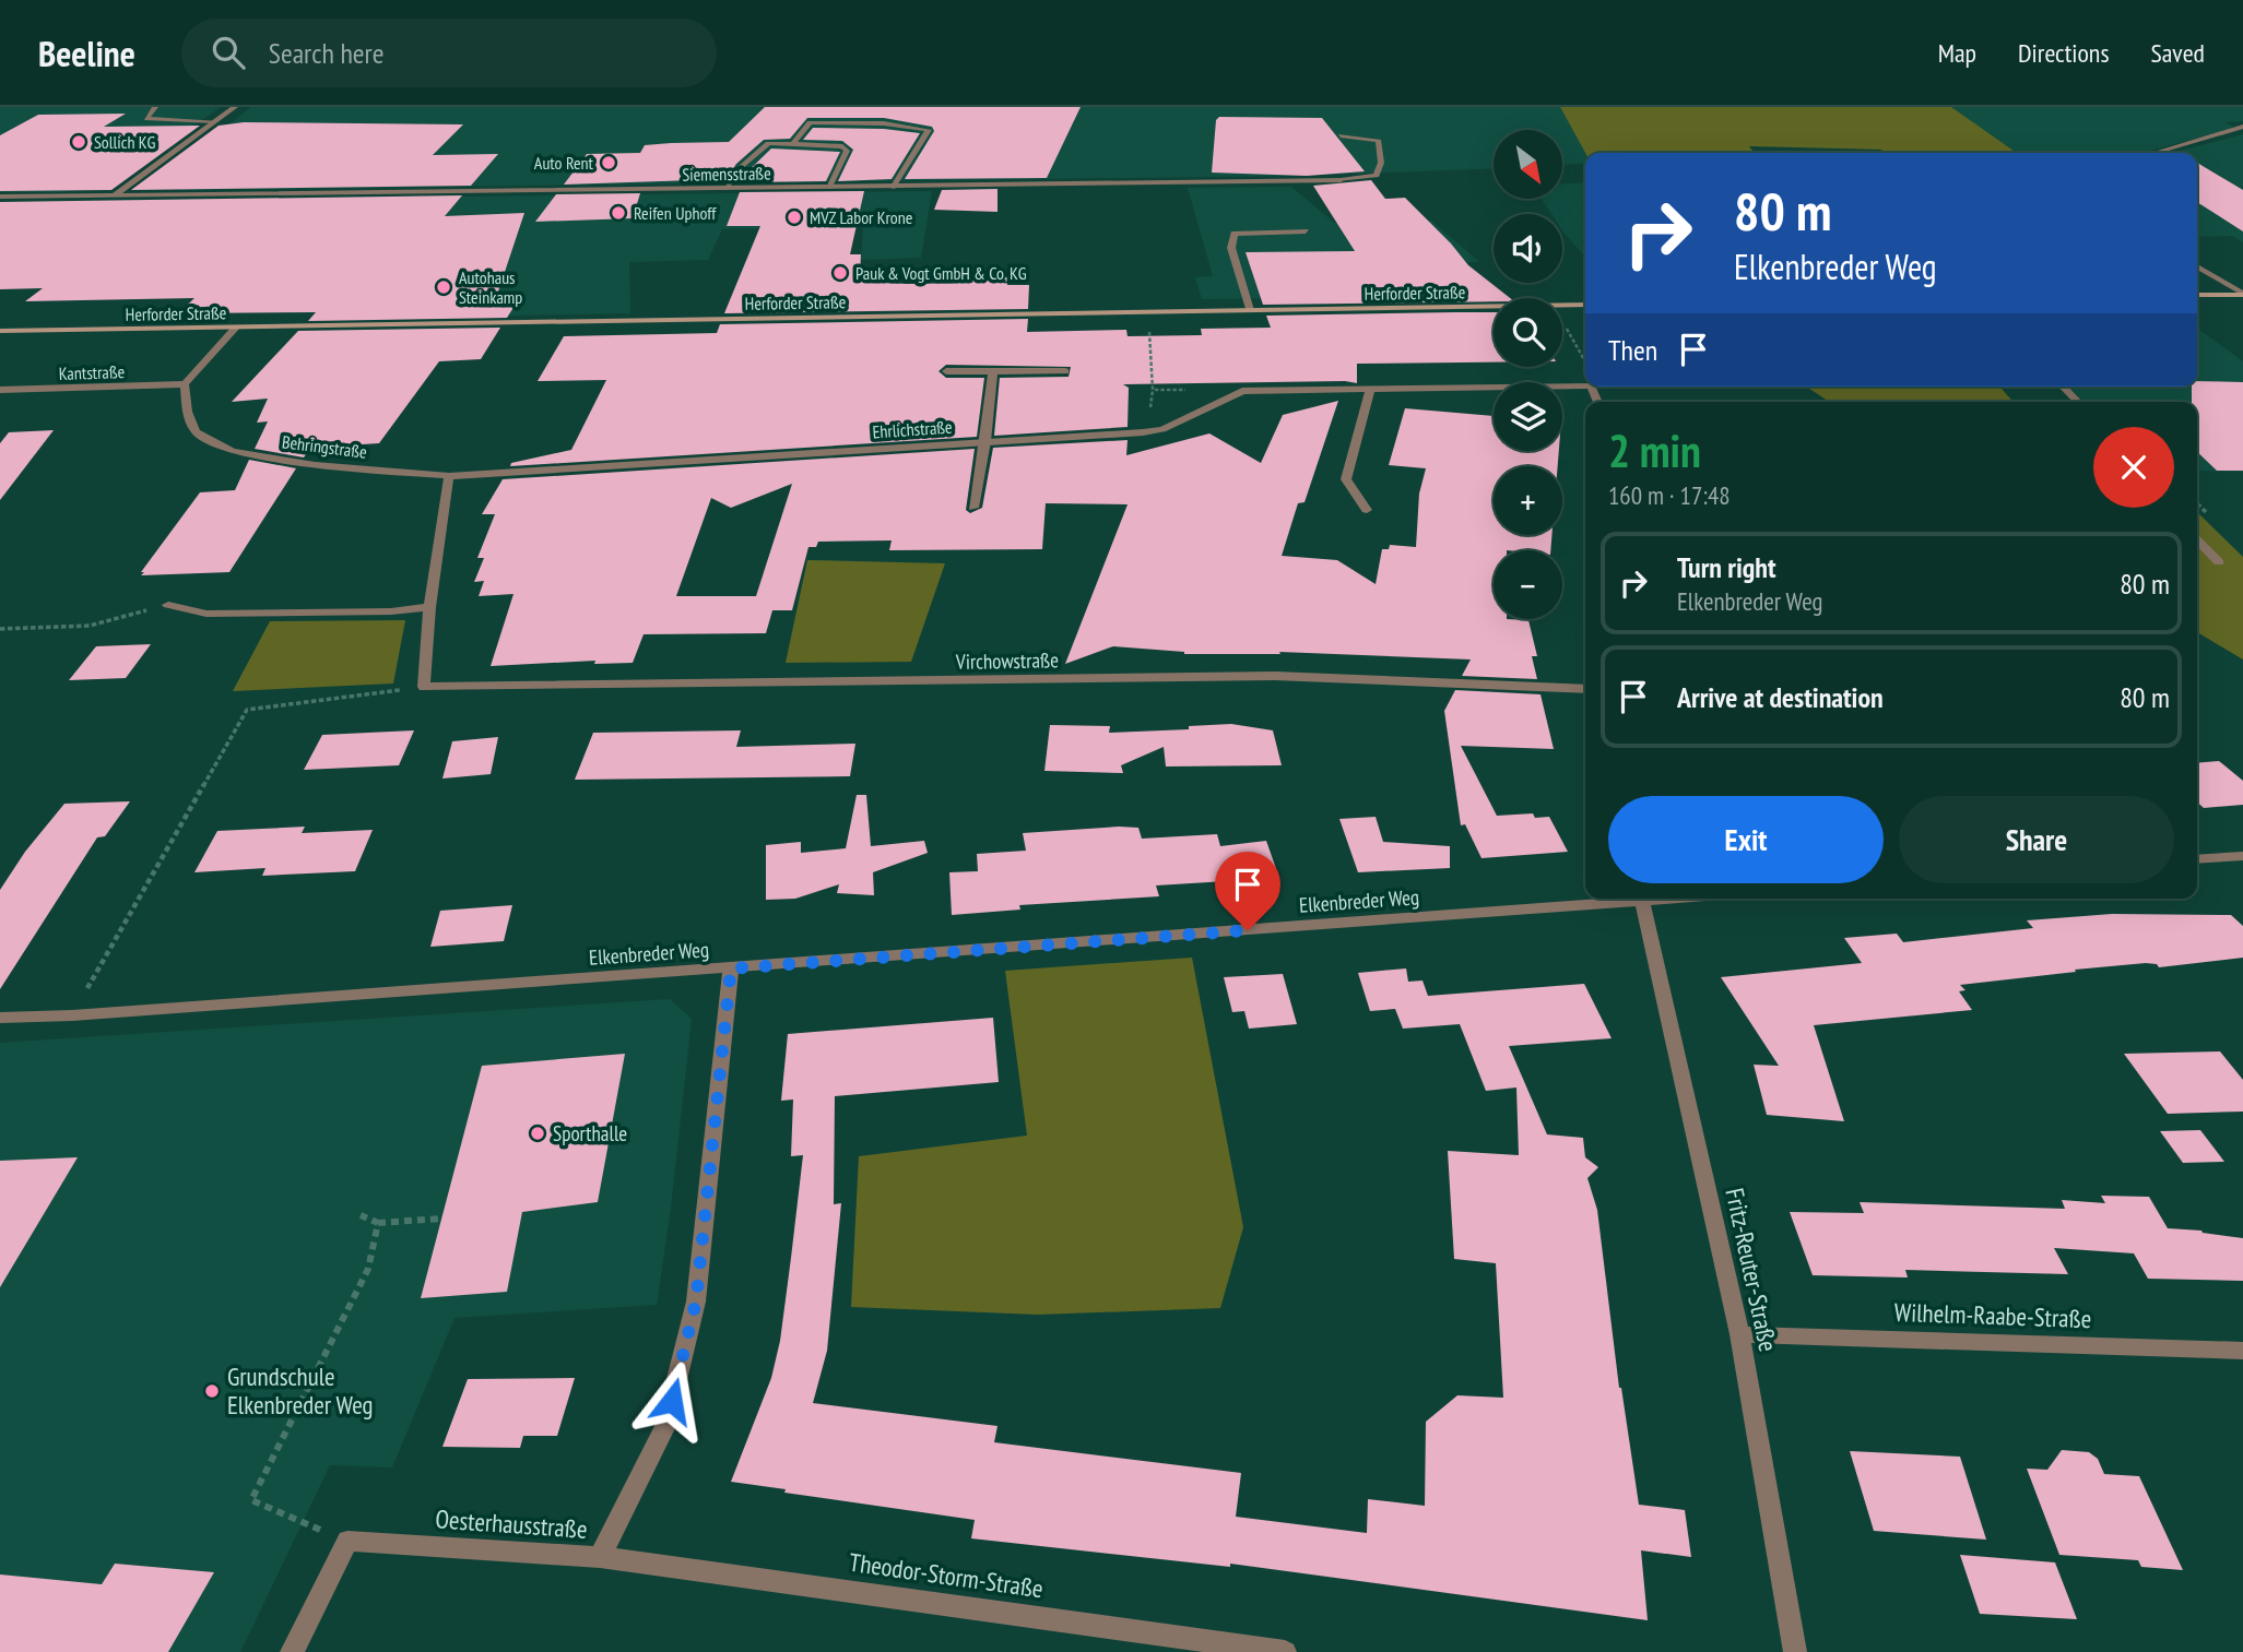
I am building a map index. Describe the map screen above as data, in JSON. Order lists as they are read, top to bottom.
{
  "streets": {
    "main road": ["Herforder Straße"],
    "street": [
      "Siemensstraße",
      "Kantstraße",
      "Ehrlichstraße",
      "Behringstraße",
      "Virchowstraße",
      "Elkenbreder Weg",
      "Fritz-Reuter-Straße",
      "Wilhelm-Raabe-Straße",
      "Oesterhausstraße",
      "Theodor-Storm-Straße"
    ]
  },
  "crossings": [
    ["Kantstraße", "Behringstraße"],
    ["Ehrlichstraße", "Behringstraße"],
    ["Elkenbreder Weg", "Fritz-Reuter-Straße"],
    ["Elkenbreder Weg", "Oesterhausstraße"],
    ["Fritz-Reuter-Straße", "Wilhelm-Raabe-Straße"],
    ["Oesterhausstraße", "Theodor-Storm-Straße"]
  ],
  "places": [
    "Sollich KG",
    "Auto Rent",
    "Reifen Uphoff",
    "MVZ Labor Krone",
    "Pauk & Vogt GmbH & Co. KG",
    "Autohaus Steinkamp",
    "Sporthalle",
    "Grundschule Elkenbreder Weg"
  ],
  "north": "bottom right",
  "page": {
    "header": "Beeline",
    "search": "Search here",
    "nav": ["Map", "Directions", "Saved"],
    "map_buttons": ["+", "−"],
    "turn": ["80 m", "Elkenbreder Weg"],
    "then": "Then",
    "heading": ["2 min", "160 m · 17:48"],
    "list": [
      {
        "name": "Turn right",
        "note": "Elkenbreder Weg",
        "value": "80 m"
      },
      {
        "name": "Arrive at destination",
        "value": "80 m"
      }
    ],
    "buttons": ["Exit", "Share"]
  }
}
